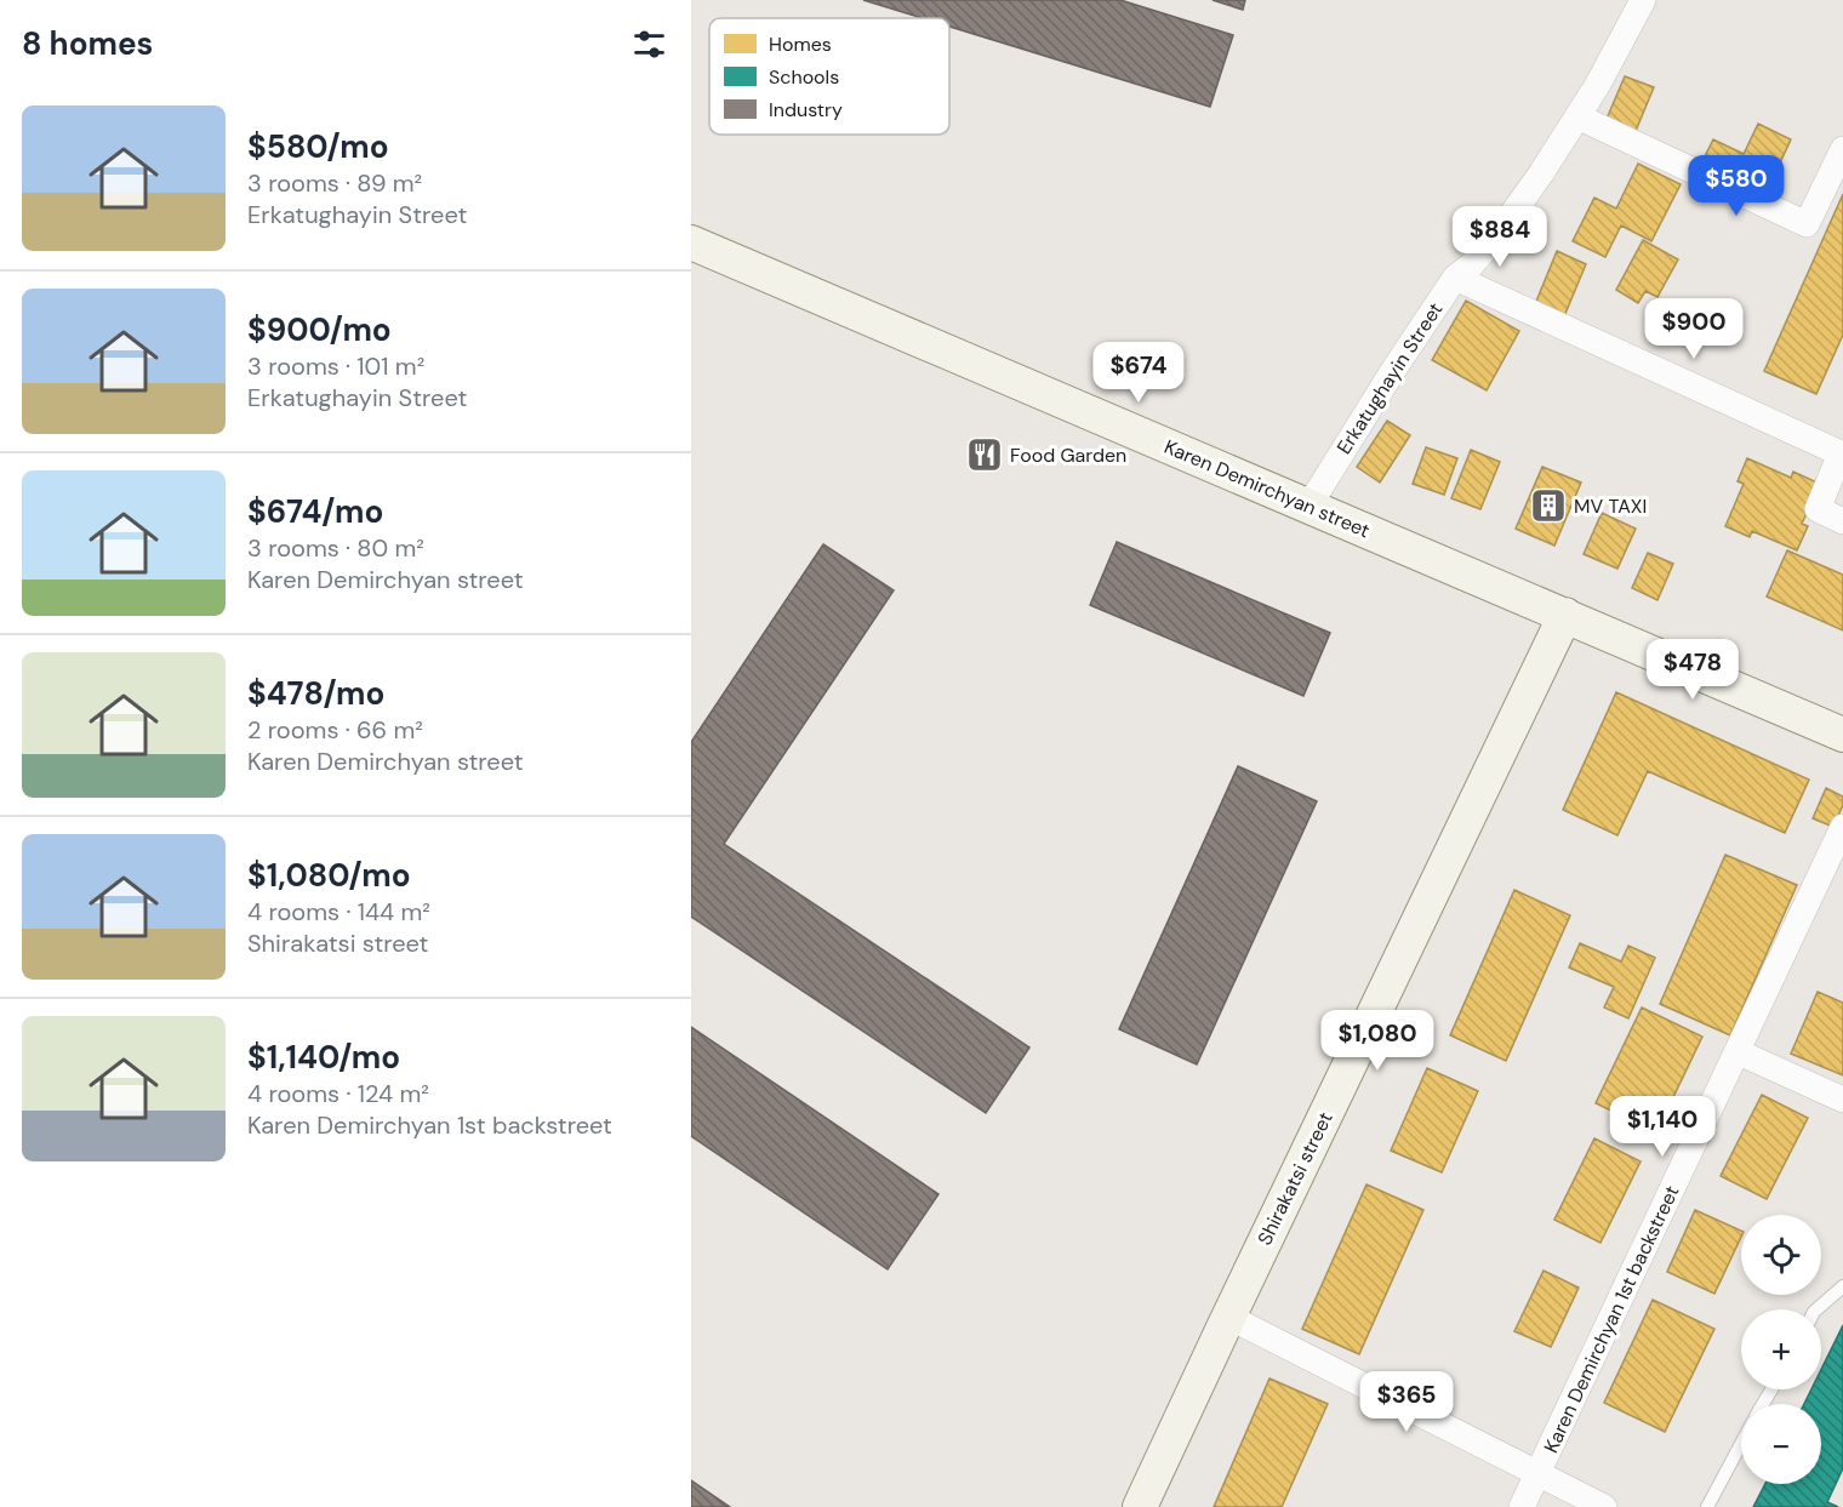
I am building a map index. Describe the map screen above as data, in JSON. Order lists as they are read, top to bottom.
{
  "streets": {
    "main road": ["Karen Demirchyan street", "Shirakatsi street"],
    "street": ["Erkatughayin Street", "Karen Demirchyan 1st backstreet"]
  },
  "crossings": [
    ["Erkatughayin Street", "Karen Demirchyan street"],
    ["Karen Demirchyan street", "Shirakatsi street"]
  ],
  "places": {
    "restaurant": ["Food Garden"],
    "building": ["MV TAXI"]
  },
  "legend": ["Homes", "Schools", "Industry"],
  "page": {
    "heading": "8 homes",
    "list": [
      {
        "name": "$580/mo",
        "note": "3 rooms · 89 m² · Erkatughayin Street"
      },
      {
        "name": "$900/mo",
        "note": "3 rooms · 101 m² · Erkatughayin Street"
      },
      {
        "name": "$674/mo",
        "note": "3 rooms · 80 m² · Karen Demirchyan street"
      },
      {
        "name": "$478/mo",
        "note": "2 rooms · 66 m² · Karen Demirchyan street"
      },
      {
        "name": "$1,080/mo",
        "note": "4 rooms · 144 m² · Shirakatsi street"
      },
      {
        "name": "$1,140/mo",
        "note": "4 rooms · 124 m² · Karen Demirchyan 1st backstreet"
      }
    ],
    "price": [
      "$580",
      "$884",
      "$900",
      "$674",
      "$478",
      "$1,080",
      "$1,140",
      "$365"
    ],
    "map_buttons": ["+", "−"]
  }
}
